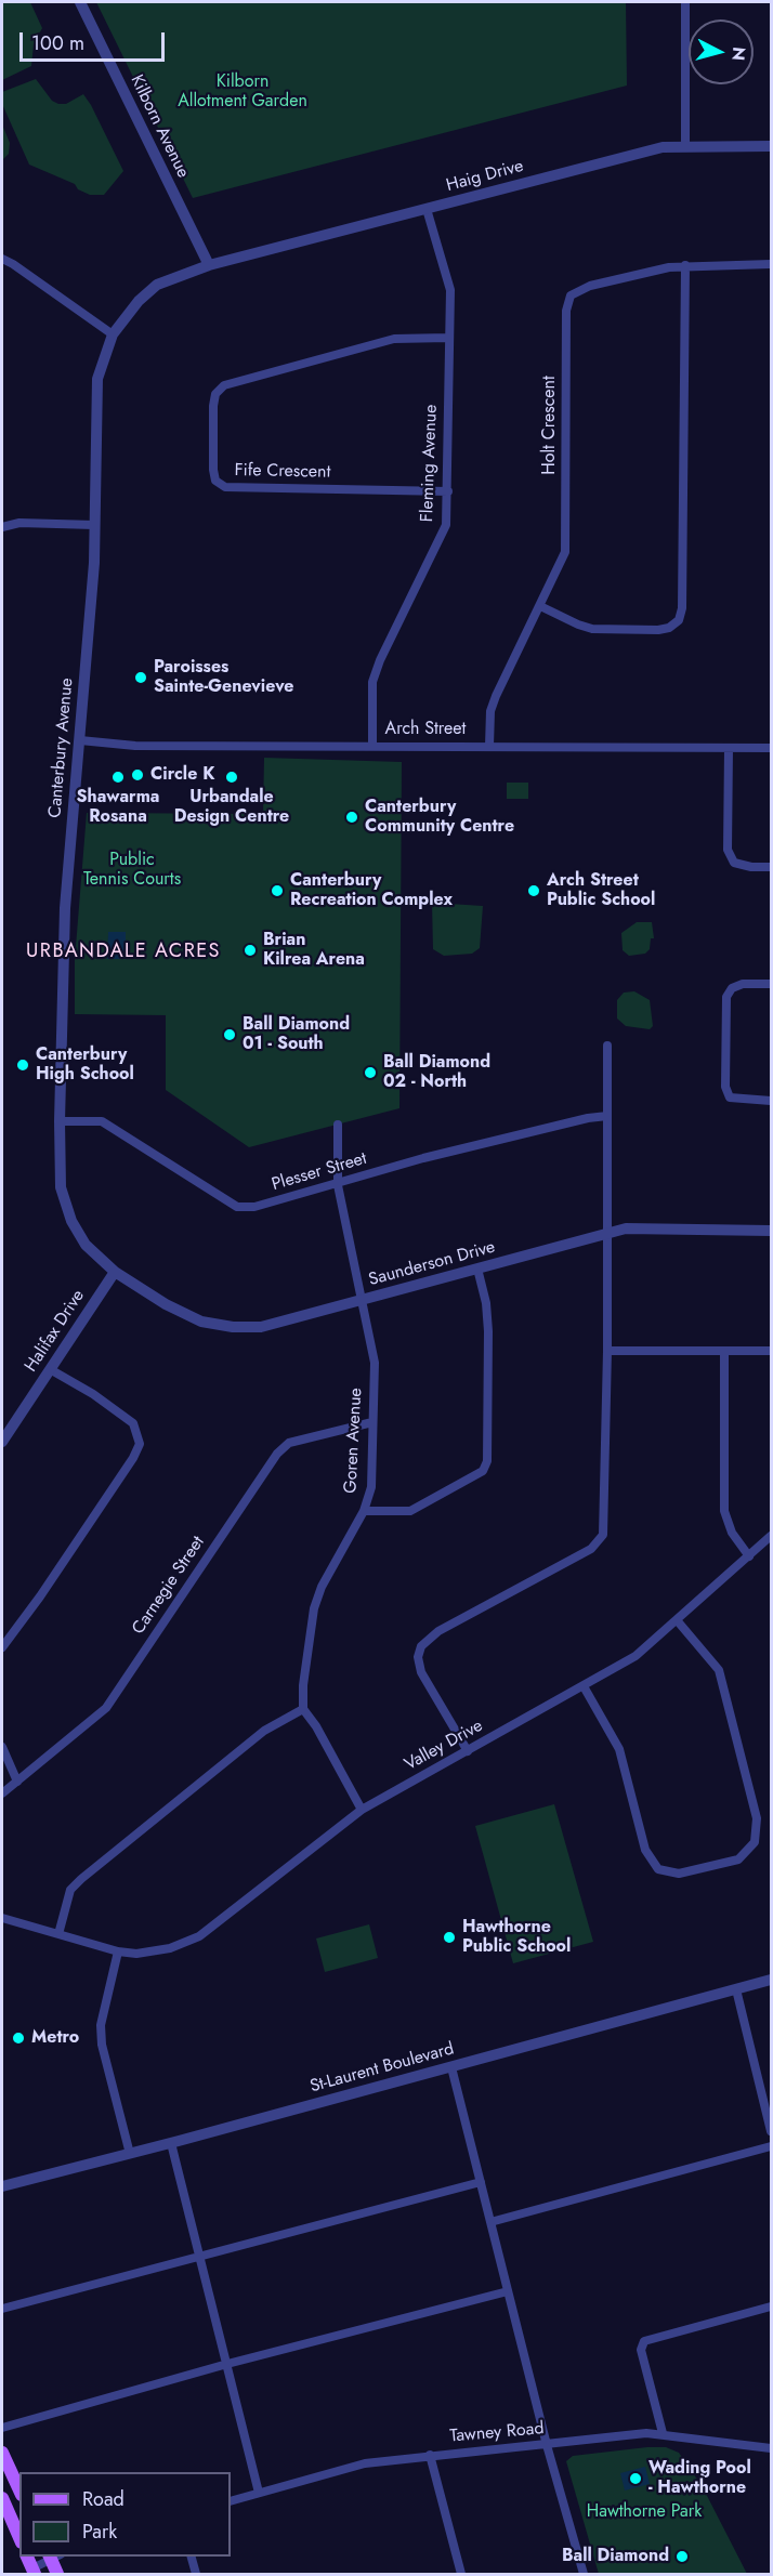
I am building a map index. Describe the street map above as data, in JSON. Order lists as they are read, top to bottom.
{
  "streets": {
    "street": [
      "Kilborn Avenue",
      "Haig Drive",
      "Holt Crescent",
      "Fleming Avenue",
      "Fife Crescent",
      "Arch Street",
      "Canterbury Avenue",
      "Plesser Street",
      "Saunderson Drive",
      "Halifax Drive",
      "Goren Avenue",
      "Carnegie Street",
      "Valley Drive",
      "St-Laurent Boulevard",
      "Tawney Road"
    ]
  },
  "crossings": [
    ["Kilborn Avenue", "Haig Drive"],
    ["Kilborn Avenue", "Canterbury Avenue"],
    ["Haig Drive", "Fleming Avenue"],
    ["Haig Drive", "Canterbury Avenue"],
    ["Holt Crescent", "Arch Street"],
    ["Fleming Avenue", "Fife Crescent"],
    ["Fleming Avenue", "Arch Street"],
    ["Arch Street", "Canterbury Avenue"],
    ["Canterbury Avenue", "Plesser Street"],
    ["Canterbury Avenue", "Saunderson Drive"],
    ["Canterbury Avenue", "Halifax Drive"],
    ["Plesser Street", "Goren Avenue"],
    ["Saunderson Drive", "Halifax Drive"],
    ["Saunderson Drive", "Goren Avenue"],
    ["Goren Avenue", "Carnegie Street"]
  ],
  "districts": ["URBANDALE ACRES"],
  "parks": ["Kilborn Allotment Garden", "Public Tennis Courts", "Hawthorne Park"],
  "places": [
    "Paroisses Sainte-Genevieve",
    "Circle K",
    "Shawarma Rosana",
    "Urbandale Design Centre",
    "Canterbury Community Centre",
    "Canterbury Recreation Complex",
    "Arch Street Public School",
    "Brian Kilrea Arena",
    "Ball Diamond 01 - South",
    "Canterbury High School",
    "Ball Diamond 02 - North",
    "Hawthorne Public School",
    "Metro",
    "Wading Pool - Hawthorne",
    "Ball Diamond"
  ],
  "legend": ["Road", "Park"],
  "scale_bar": "100 m",
  "north": "right"
}
